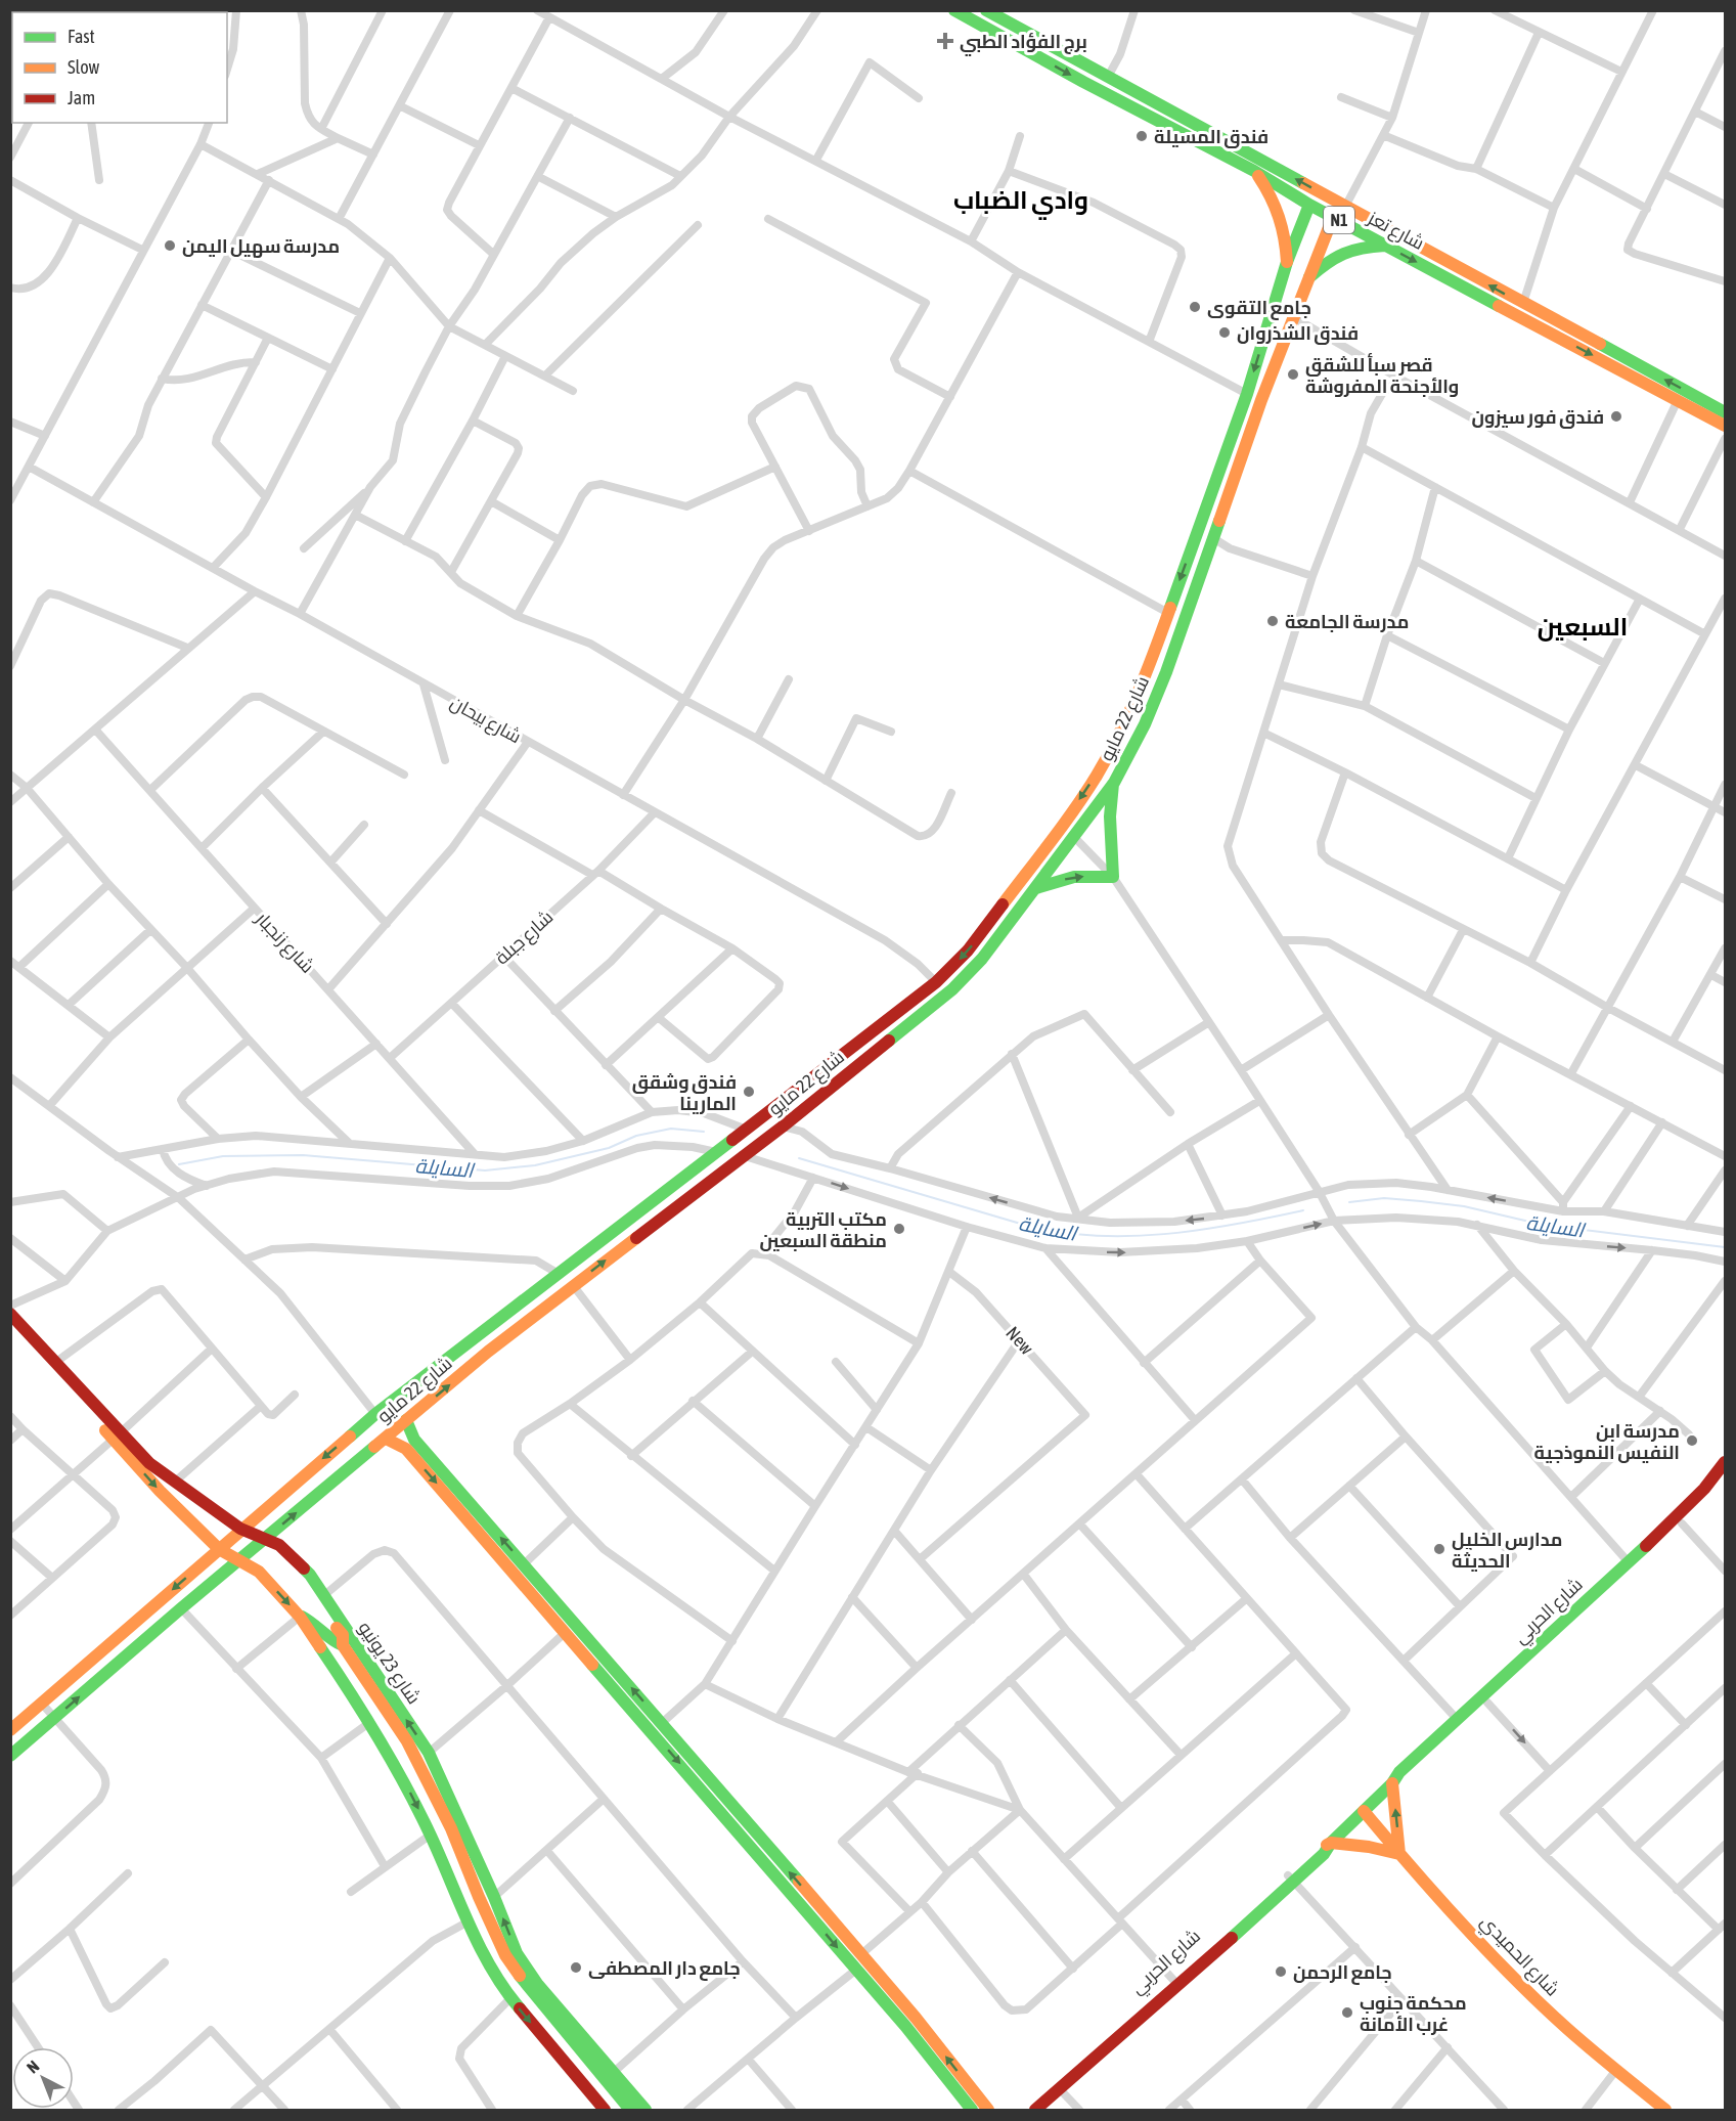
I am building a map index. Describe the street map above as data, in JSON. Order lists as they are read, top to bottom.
{
  "streets": {
    "main road": [
      "N1",
      "شارع تعز",
      "شارع 22 مايو",
      "شارع الحربي",
      "شارع 23 يونيو",
      "شارع الحميدي"
    ],
    "street": [
      "شارع بيحان",
      "شارع جبلة",
      "شارع زنجبار",
      "New"
    ]
  },
  "crossings": [
    ["شارع تعز", "شارع 22 مايو"],
    ["شارع 22 مايو", "شارع بيحان"],
    ["شارع 22 مايو", "شارع 23 يونيو"],
    ["شارع بيحان", "شارع جبلة"],
    ["شارع جبلة", "شارع زنجبار"],
    ["شارع الحربي", "شارع الحميدي"]
  ],
  "districts": ["وادي الضباب", "السبعين"],
  "water": ["السايلة"],
  "places": {
    "health": ["برج الفؤاد الطبي"],
    "other": [
      "فندق المسيلة",
      "مدرسة سهيل اليمن",
      "جامع التقوى",
      "فندق الشذروان",
      "قصر سبأ للشقق والأجنحة المفروشة",
      "فندق فور سيزون",
      "مدرسة الجامعة",
      "فندق وشقق المارينا",
      "مكتب التربية منطقة السبعين",
      "مدرسة ابن النفيس النموذجية",
      "مدارس الخليل الحديثة",
      "جامع دار المصطفى",
      "جامع الرحمن",
      "محكمة جنوب غرب الأمانة"
    ]
  },
  "legend": ["Fast", "Slow", "Jam"],
  "north": "top left"
}
